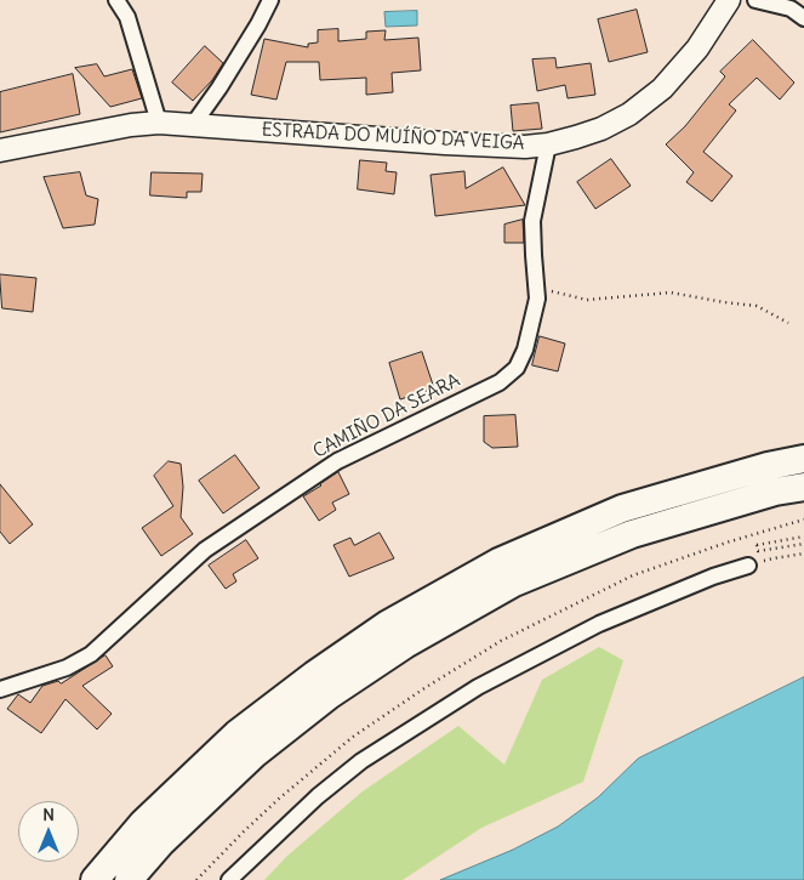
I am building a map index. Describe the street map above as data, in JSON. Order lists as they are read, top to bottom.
{
  "streets": {
    "street": ["ESTRADA DO MUÍÑO DA VEIGA", "CAMIÑO DA SEARA"]
  },
  "crossings": [
    ["ESTRADA DO MUÍÑO DA VEIGA", "CAMIÑO DA SEARA"]
  ],
  "north": "top"
}
